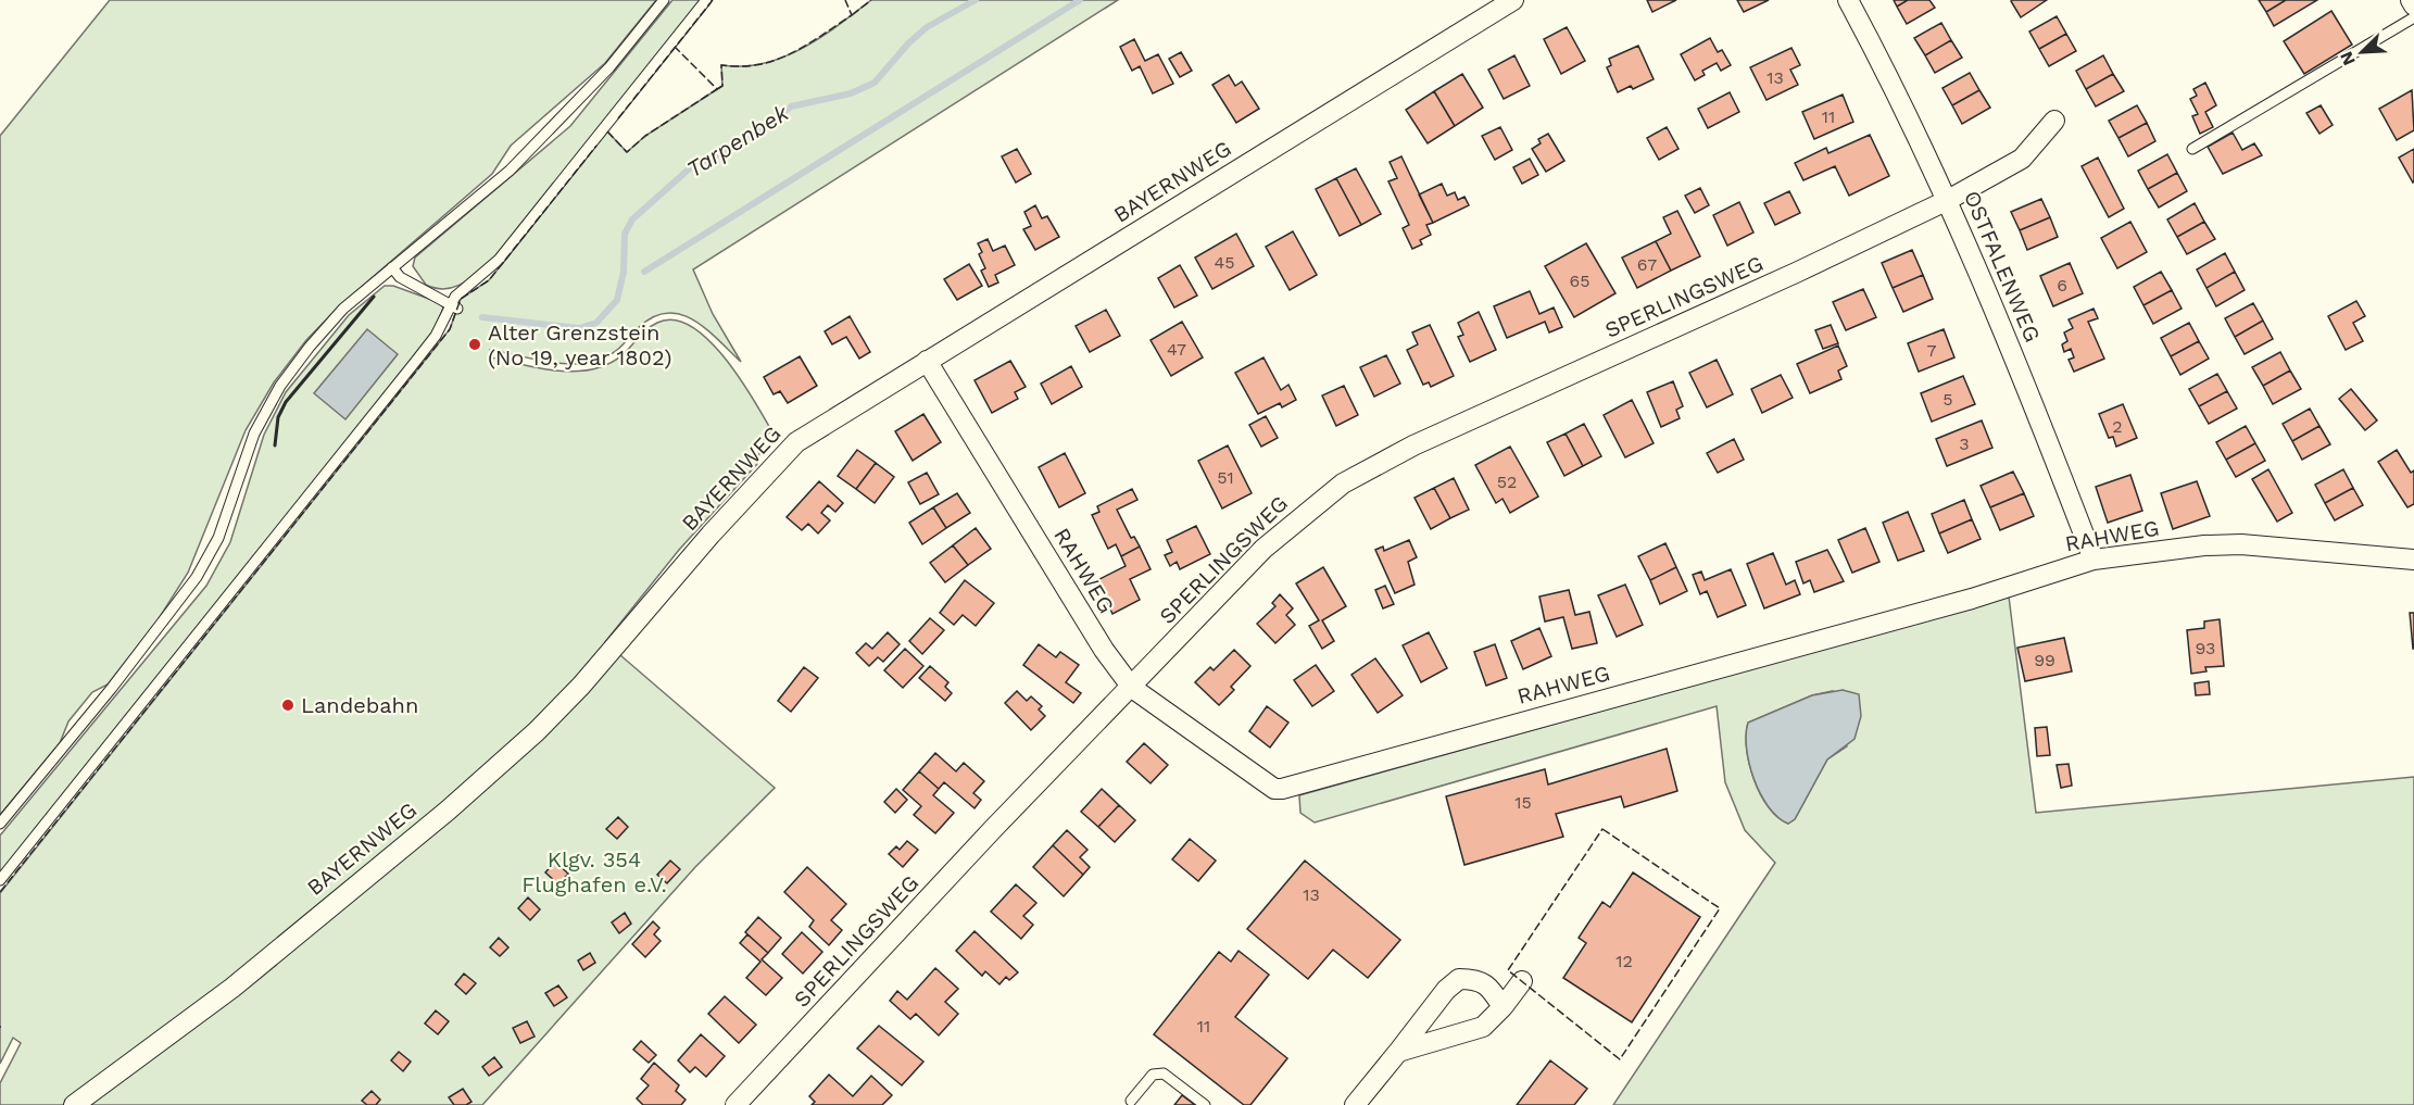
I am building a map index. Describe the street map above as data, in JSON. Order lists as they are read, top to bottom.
{
  "streets": {
    "street": [
      "BAYERNWEG",
      "OSTFALENWEG",
      "SPERLINGSWEG",
      "RAHWEG"
    ]
  },
  "crossings": [
    ["BAYERNWEG", "RAHWEG"],
    ["OSTFALENWEG", "SPERLINGSWEG"],
    ["OSTFALENWEG", "RAHWEG"],
    ["SPERLINGSWEG", "RAHWEG"]
  ],
  "water": ["Tarpenbek"],
  "parks": ["Klgv. 354 Flughafen e.V."],
  "places": ["Alter Grenzstein (No 19, year 1802)", "Landebahn"],
  "house_numbers": [
    "13",
    "11",
    "45",
    "67",
    "65",
    "6",
    "47",
    "7",
    "5",
    "2",
    "3",
    "51",
    "52",
    "93",
    "99",
    "15",
    "13",
    "12",
    "11"
  ],
  "north": "bottom left"
}
